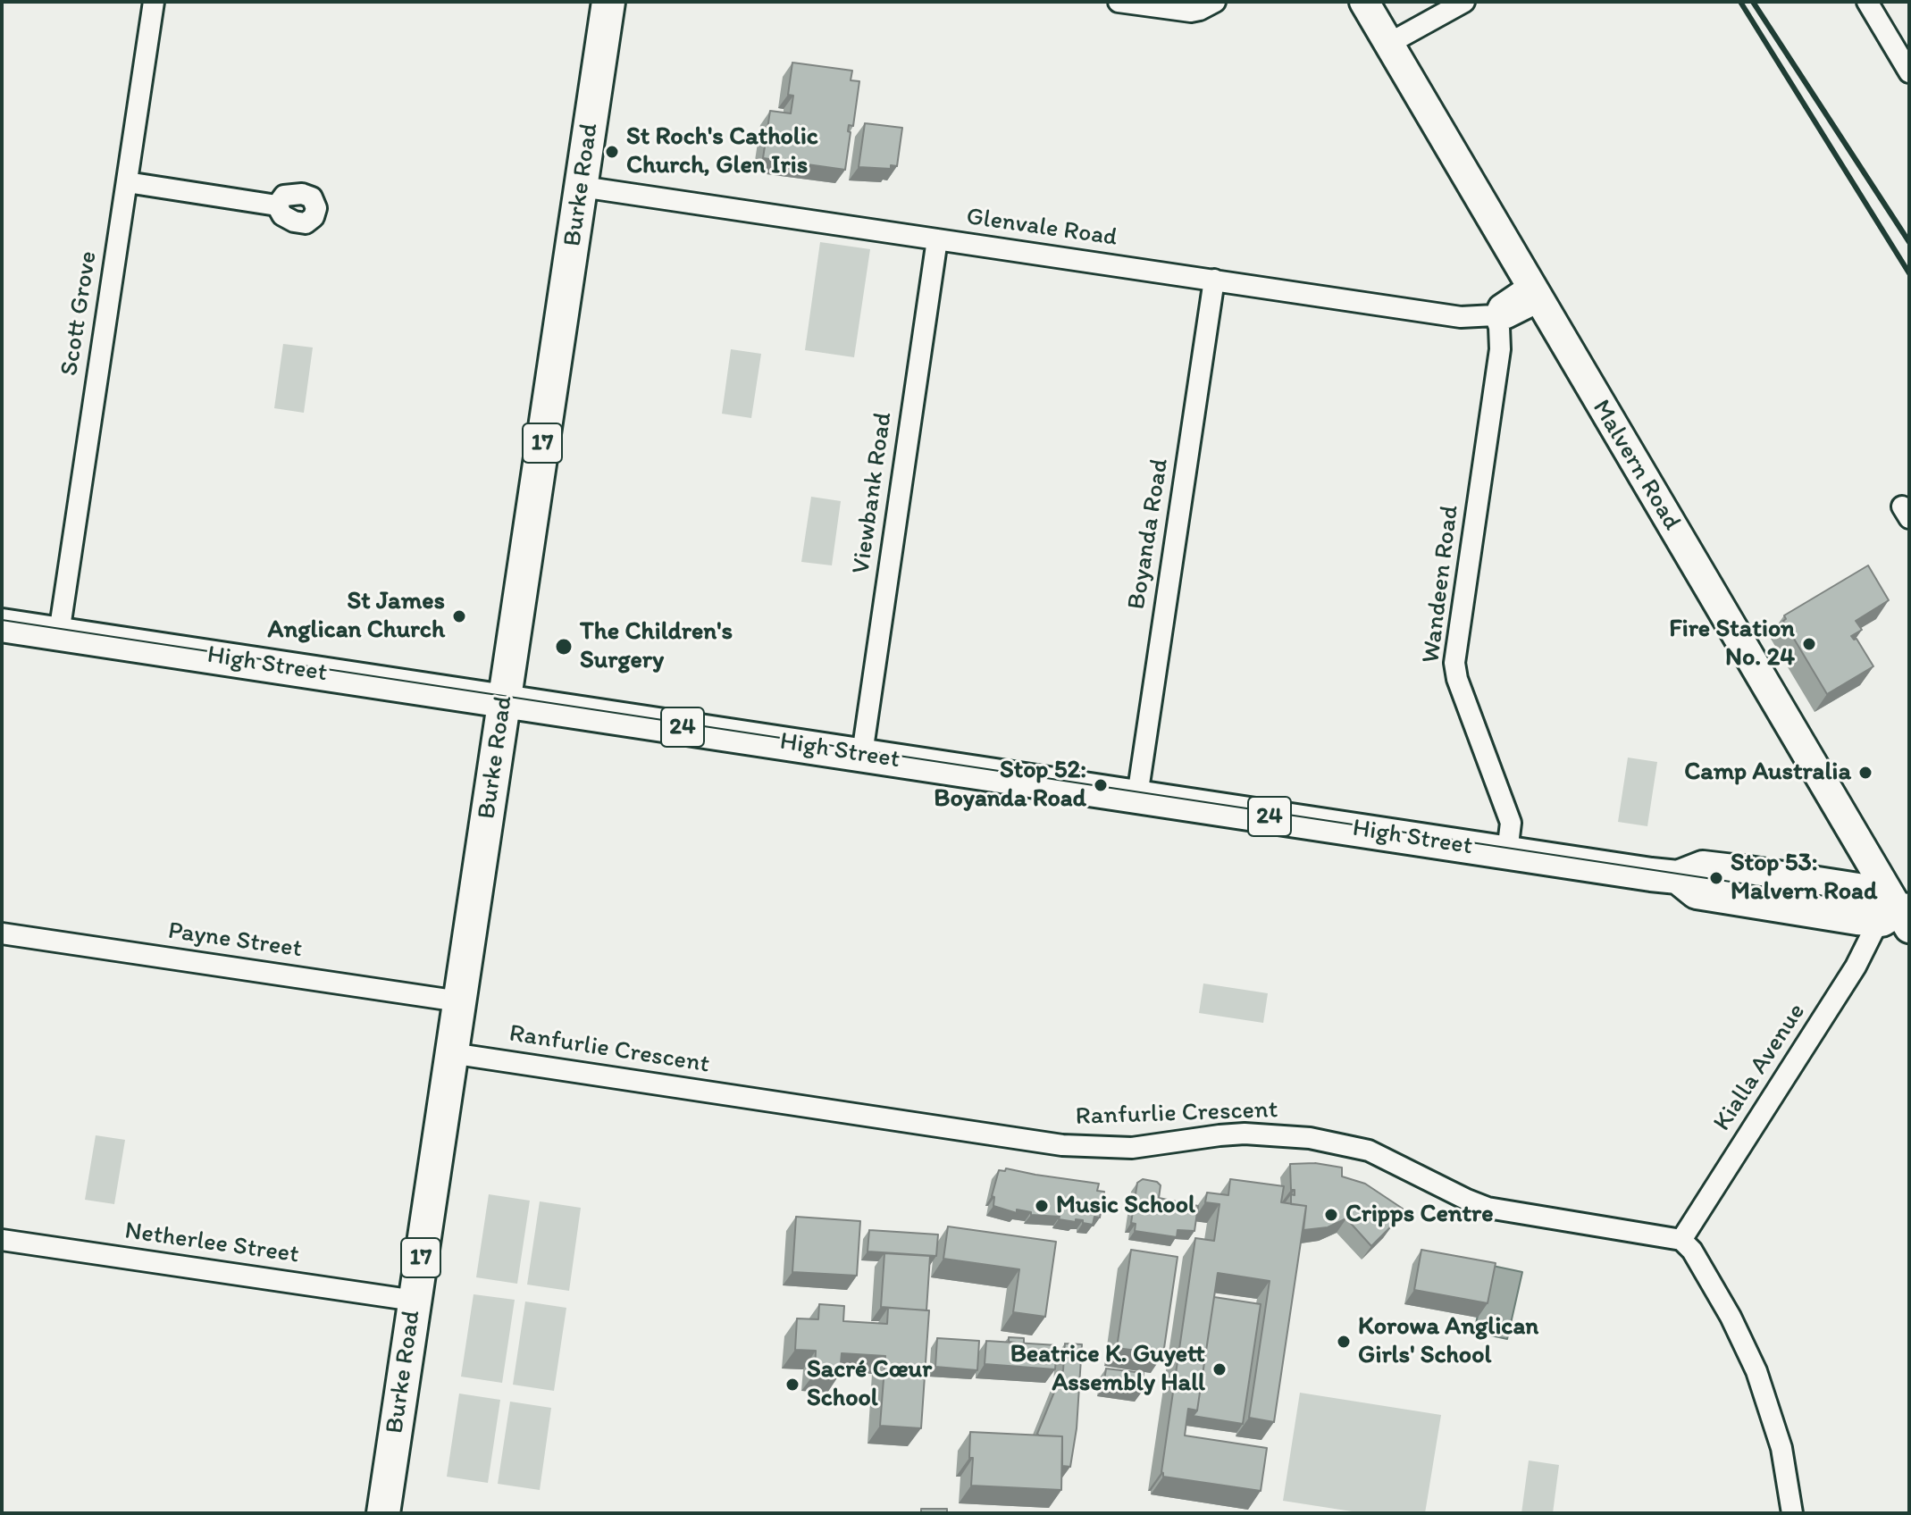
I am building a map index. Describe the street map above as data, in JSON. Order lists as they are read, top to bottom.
{
  "streets": {
    "main road": [
      "Burke Road",
      "17",
      "Malvern Road",
      "High Street",
      "24"
    ],
    "street": [
      "Glenvale Road",
      "Scott Grove",
      "Viewbank Road",
      "Boyanda Road",
      "Wandeen Road",
      "Payne Street",
      "Ranfurlie Crescent",
      "Kialla Avenue",
      "Netherlee Street"
    ]
  },
  "crossings": [
    ["Burke Road", "Glenvale Road"],
    ["Burke Road", "High Street"],
    ["Burke Road", "Payne Street"],
    ["Burke Road", "Ranfurlie Crescent"],
    ["Burke Road", "Netherlee Street"],
    ["Glenvale Road", "Viewbank Road"],
    ["Glenvale Road", "Boyanda Road"],
    ["Glenvale Road", "Wandeen Road"],
    ["Scott Grove", "High Street"],
    ["Malvern Road", "High Street"],
    ["Malvern Road", "Kialla Avenue"],
    ["Viewbank Road", "High Street"],
    ["Boyanda Road", "High Street"],
    ["Wandeen Road", "High Street"],
    ["High Street", "Kialla Avenue"],
    ["Ranfurlie Crescent", "Kialla Avenue"]
  ],
  "places": [
    "St Roch's Catholic Church, Glen Iris",
    "St James Anglican Church",
    "Fire Station No. 24",
    "The Children's Surgery",
    "Camp Australia",
    "Stop 52: Boyanda Road",
    "Stop 53: Malvern Road",
    "Music School",
    "Cripps Centre",
    "Korowa Anglican Girls' School",
    "Beatrice K. Guyett Assembly Hall",
    "Sacré Cœur School"
  ]
}
